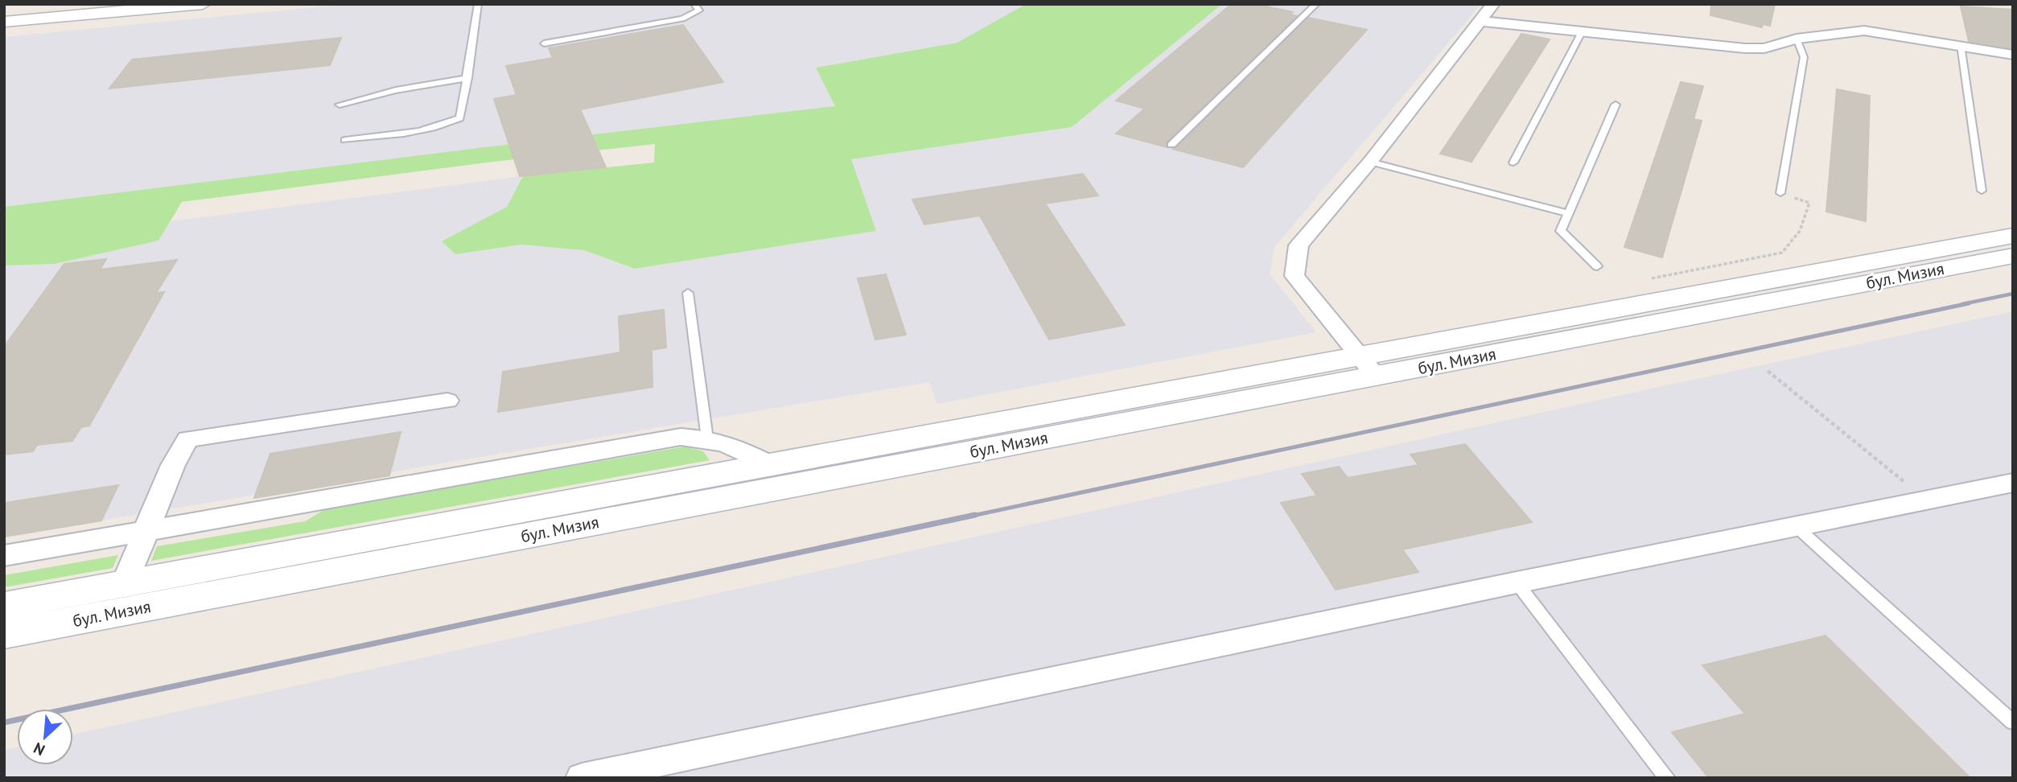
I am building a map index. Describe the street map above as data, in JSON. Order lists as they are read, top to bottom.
{
  "streets": {
    "street": ["бул. Мизия"]
  },
  "north": "bottom left"
}
